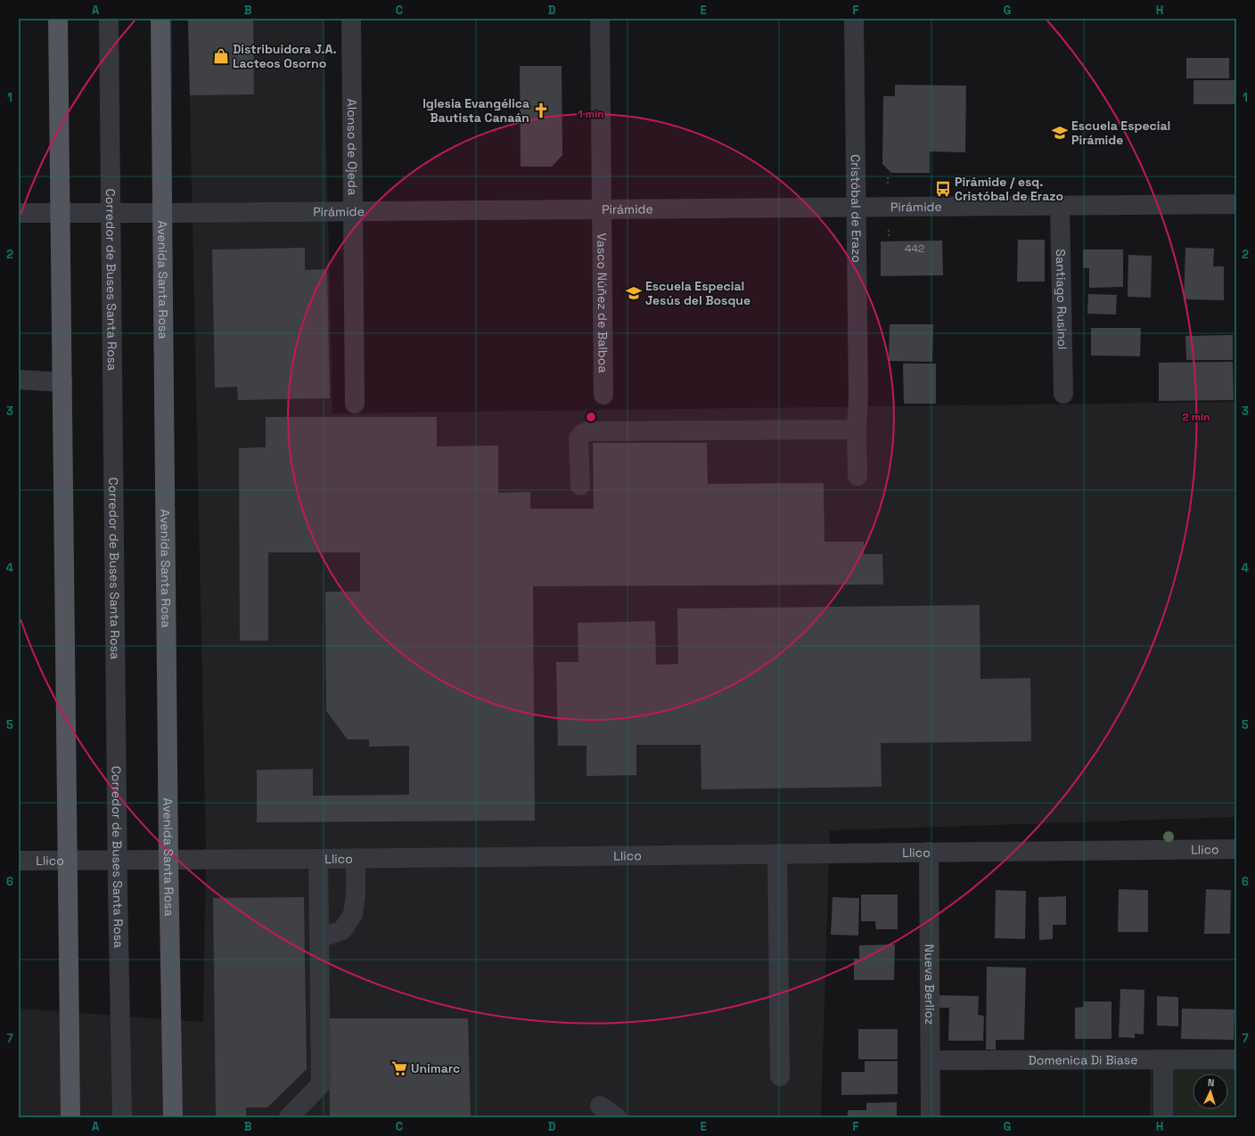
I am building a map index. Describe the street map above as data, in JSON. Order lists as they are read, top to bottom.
{
  "streets": {
    "main road": ["Avenida Santa Rosa"],
    "street": [
      "Alonso de Ojeda",
      "Pirámide",
      "Cristóbal de Erazo",
      "Corredor de Buses Santa Rosa",
      "Santiago Rusinol",
      "Vasco Núñez de Balboa",
      "Llico",
      "Nueva Berlioz",
      "Domenica Di Biase"
    ]
  },
  "crossings": [
    ["Alonso de Ojeda", "Pirámide"],
    ["Pirámide", "Cristóbal de Erazo"],
    ["Pirámide", "Corredor de Buses Santa Rosa"],
    ["Pirámide", "Avenida Santa Rosa"],
    ["Pirámide", "Santiago Rusinol"],
    ["Pirámide", "Vasco Núñez de Balboa"],
    ["Corredor de Buses Santa Rosa", "Llico"],
    ["Avenida Santa Rosa", "Llico"],
    ["Llico", "Nueva Berlioz"],
    ["Nueva Berlioz", "Domenica Di Biase"]
  ],
  "places": {
    "shop": ["Distribuidora J.A. Lacteos Osorno"],
    "church": ["Iglesia Evangélica Bautista Canaán"],
    "school or university": ["Escuela Especial Pirámide", "Escuela Especial Jesús del Bosque"],
    "bus stop": ["Pirámide / esq. Cristóbal de Erazo"],
    "supermarket": ["Unimarc"]
  },
  "house_numbers": ["442"],
  "north": "top",
  "grid": {
    "columns": [
      "A",
      "B",
      "C",
      "D",
      "E",
      "F",
      "G",
      "H"
    ],
    "rows": [
      "1",
      "2",
      "3",
      "4",
      "5",
      "6",
      "7"
    ]
  },
  "rings": ["1 min", "2 min"]
}
